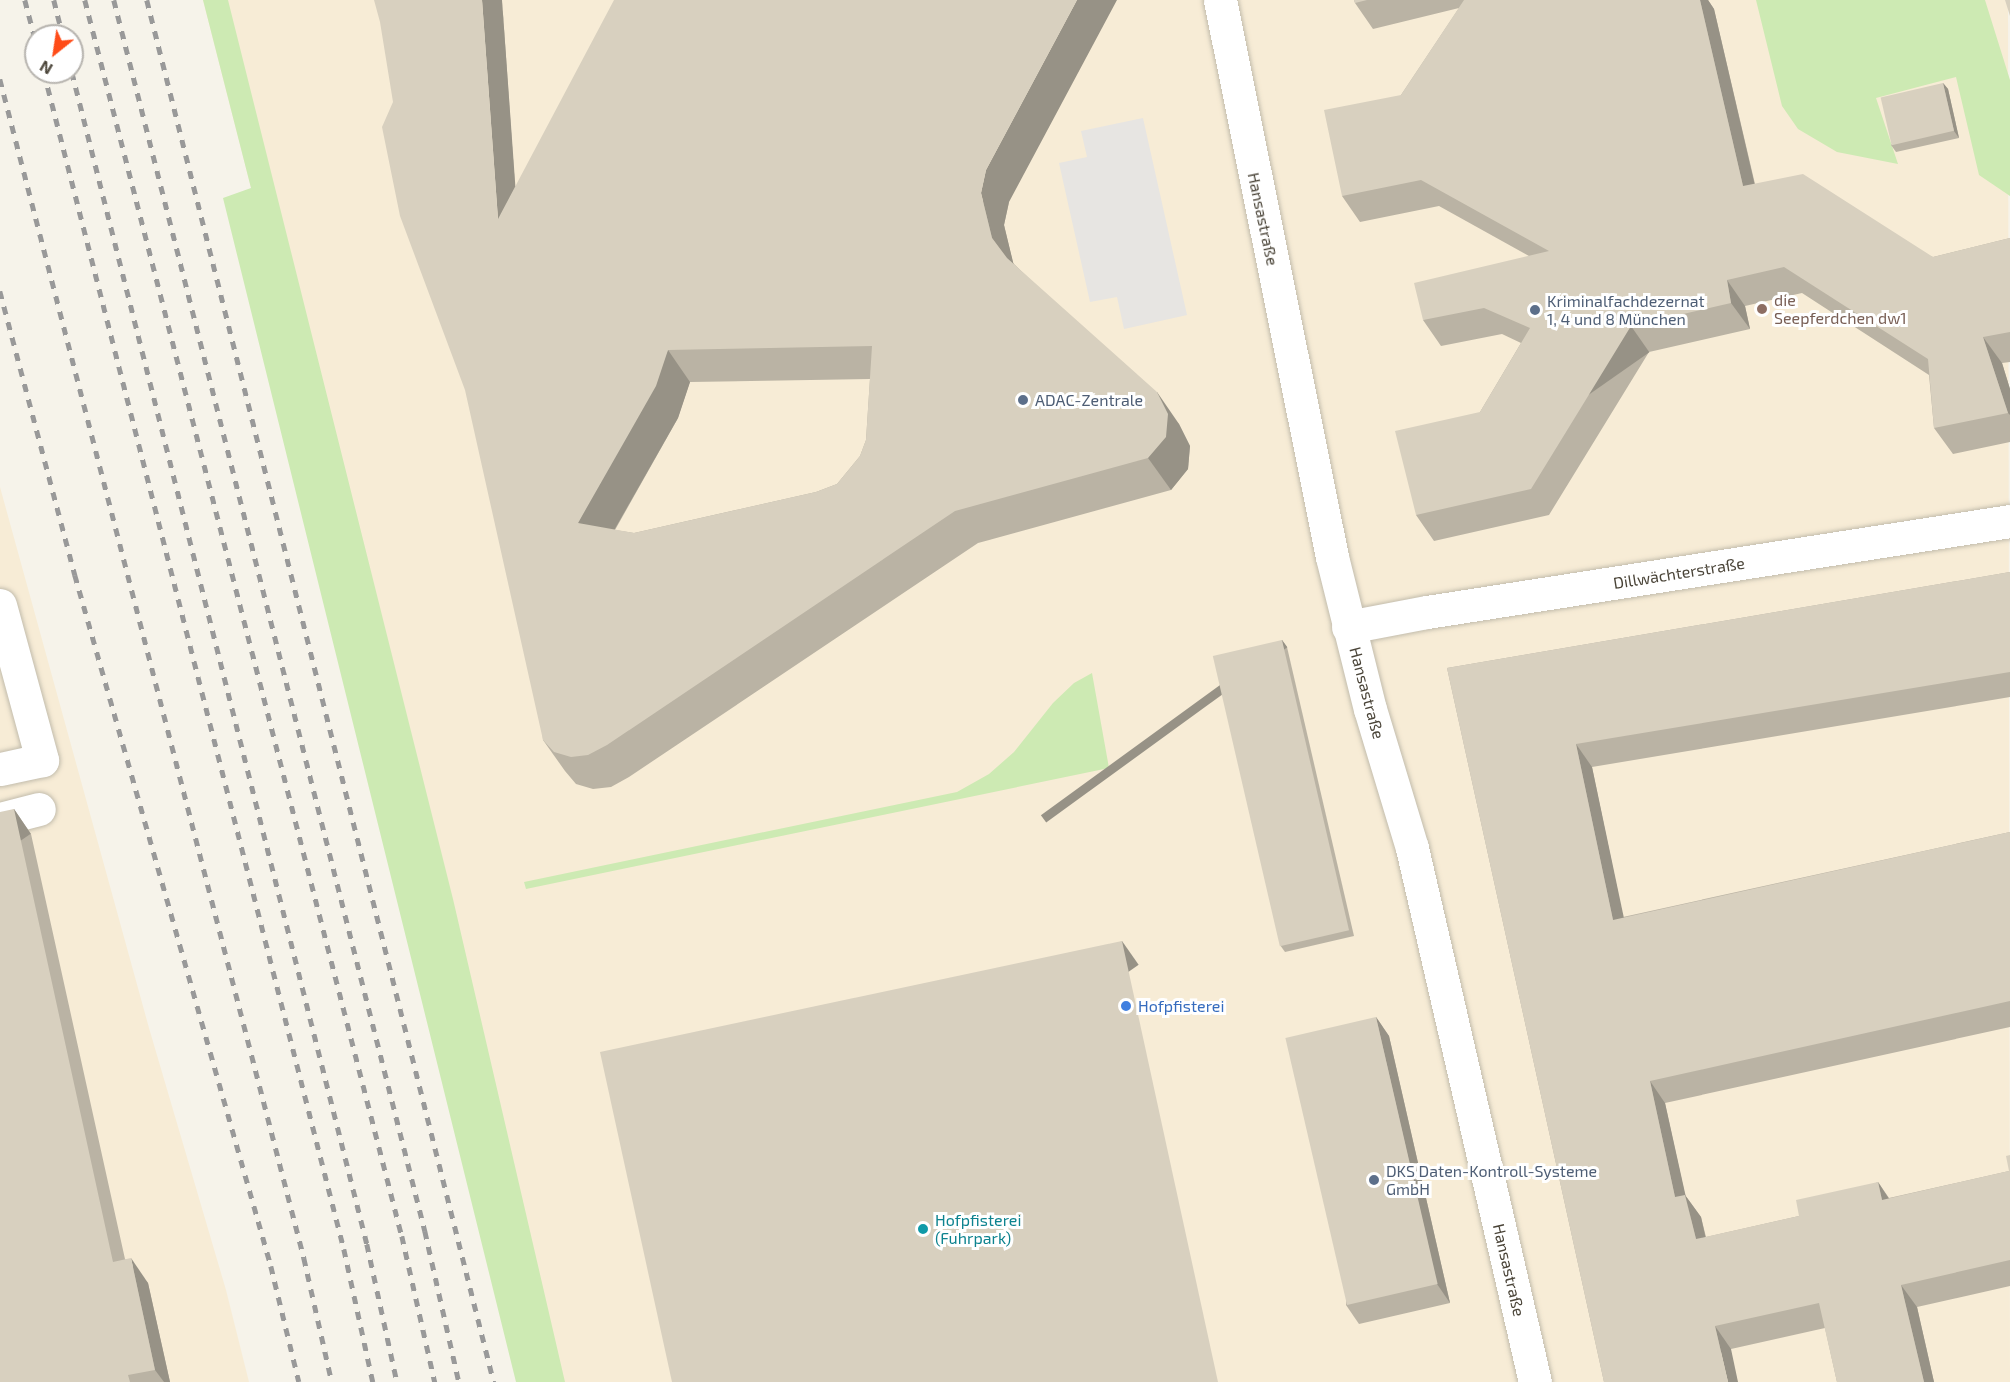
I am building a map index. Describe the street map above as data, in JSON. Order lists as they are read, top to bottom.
{
  "streets": {
    "street": ["Hansastraße", "Dillwächterstraße"]
  },
  "crossings": [
    ["Hansastraße", "Dillwächterstraße"]
  ],
  "places": [
    "die Seepferdchen dw1",
    "Kriminalfachdezernat 1, 4 und 8 München",
    "ADAC-Zentrale",
    "Hofpfisterei",
    "DKS Daten-Kontroll-Systeme GmbH",
    "Hofpfisterei (Fuhrpark)"
  ],
  "north": "bottom left"
}
